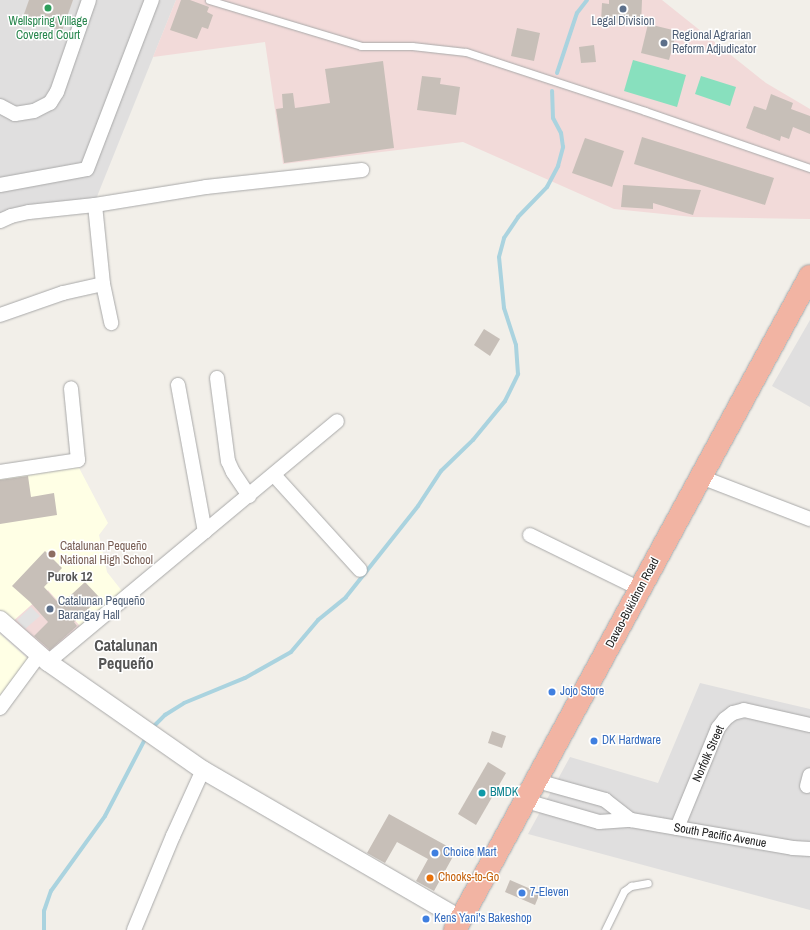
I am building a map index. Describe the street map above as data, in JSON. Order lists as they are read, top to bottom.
{
  "streets": {
    "highway": ["Davao-Bukidnon Road"],
    "street": ["Norfolk Street", "South Pacific Avenue"]
  },
  "crossings": [
    ["Davao-Bukidnon Road", "South Pacific Avenue"],
    ["Norfolk Street", "South Pacific Avenue"]
  ],
  "districts": ["Purok 12", "Catalunan Pequeño"],
  "places": [
    "Wellspring Village Covered Court",
    "Legal Division",
    "Regional Agrarian Reform Adjudicator",
    "Catalunan Pequeño National High School",
    "Catalunan Pequeño Barangay Hall",
    "Jojo Store",
    "DK Hardware",
    "BMDK",
    "Choice Mart",
    "Chooks-to-Go",
    "7-Eleven",
    "Kens Yani's Bakeshop"
  ]
}
